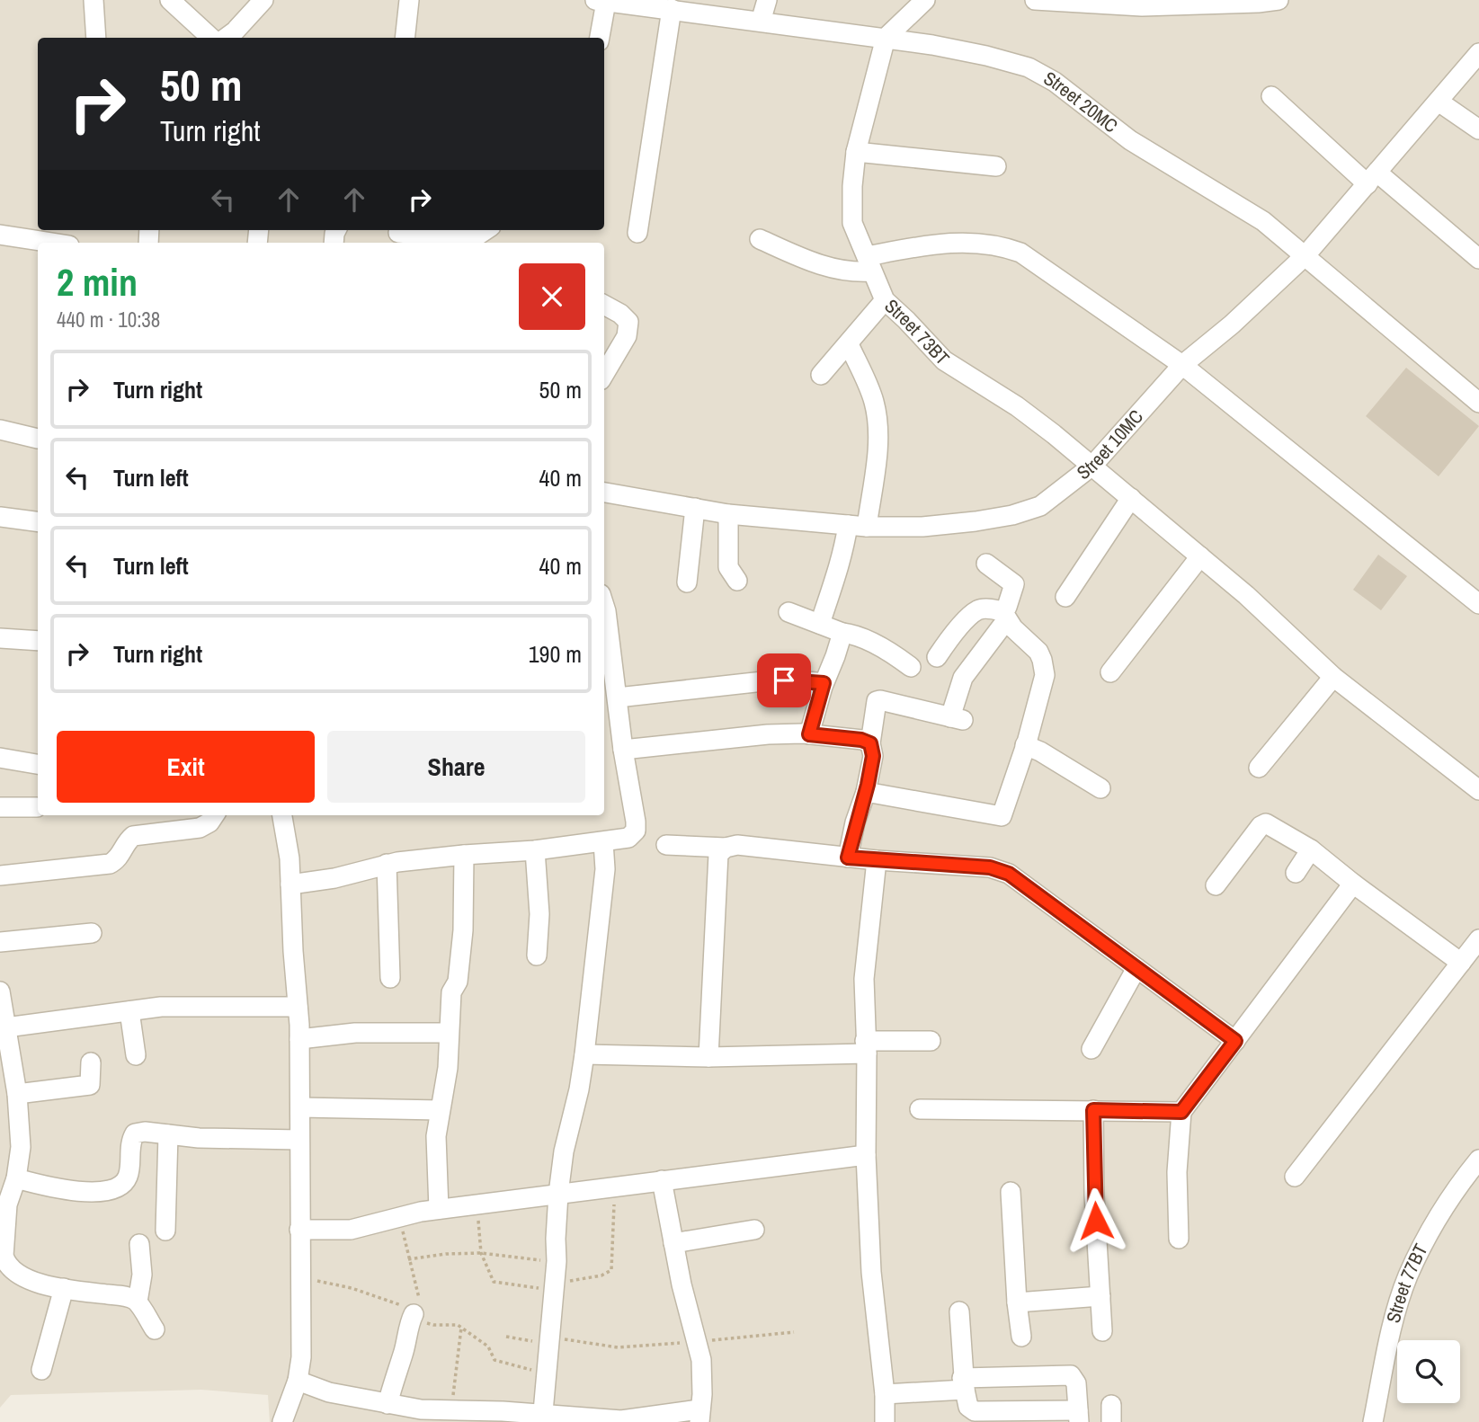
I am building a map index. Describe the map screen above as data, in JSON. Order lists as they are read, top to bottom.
{
  "streets": {
    "street": [
      "Street 20MC",
      "Street 73BT",
      "Street 10MC",
      "Street 77BT"
    ]
  },
  "crossings": [
    ["Street 20MC", "Street 73BT"],
    ["Street 20MC", "Street 10MC"],
    ["Street 73BT", "Street 10MC"]
  ],
  "page": {
    "turn": ["50 m", "Turn right"],
    "heading": ["2 min", "440 m · 10:38"],
    "list": [
      {
        "name": "Turn right",
        "value": "50 m"
      },
      {
        "name": "Turn left",
        "value": "40 m"
      },
      {
        "name": "Turn left",
        "value": "40 m"
      },
      {
        "name": "Turn right",
        "value": "190 m"
      }
    ],
    "buttons": ["Exit", "Share"]
  }
}
